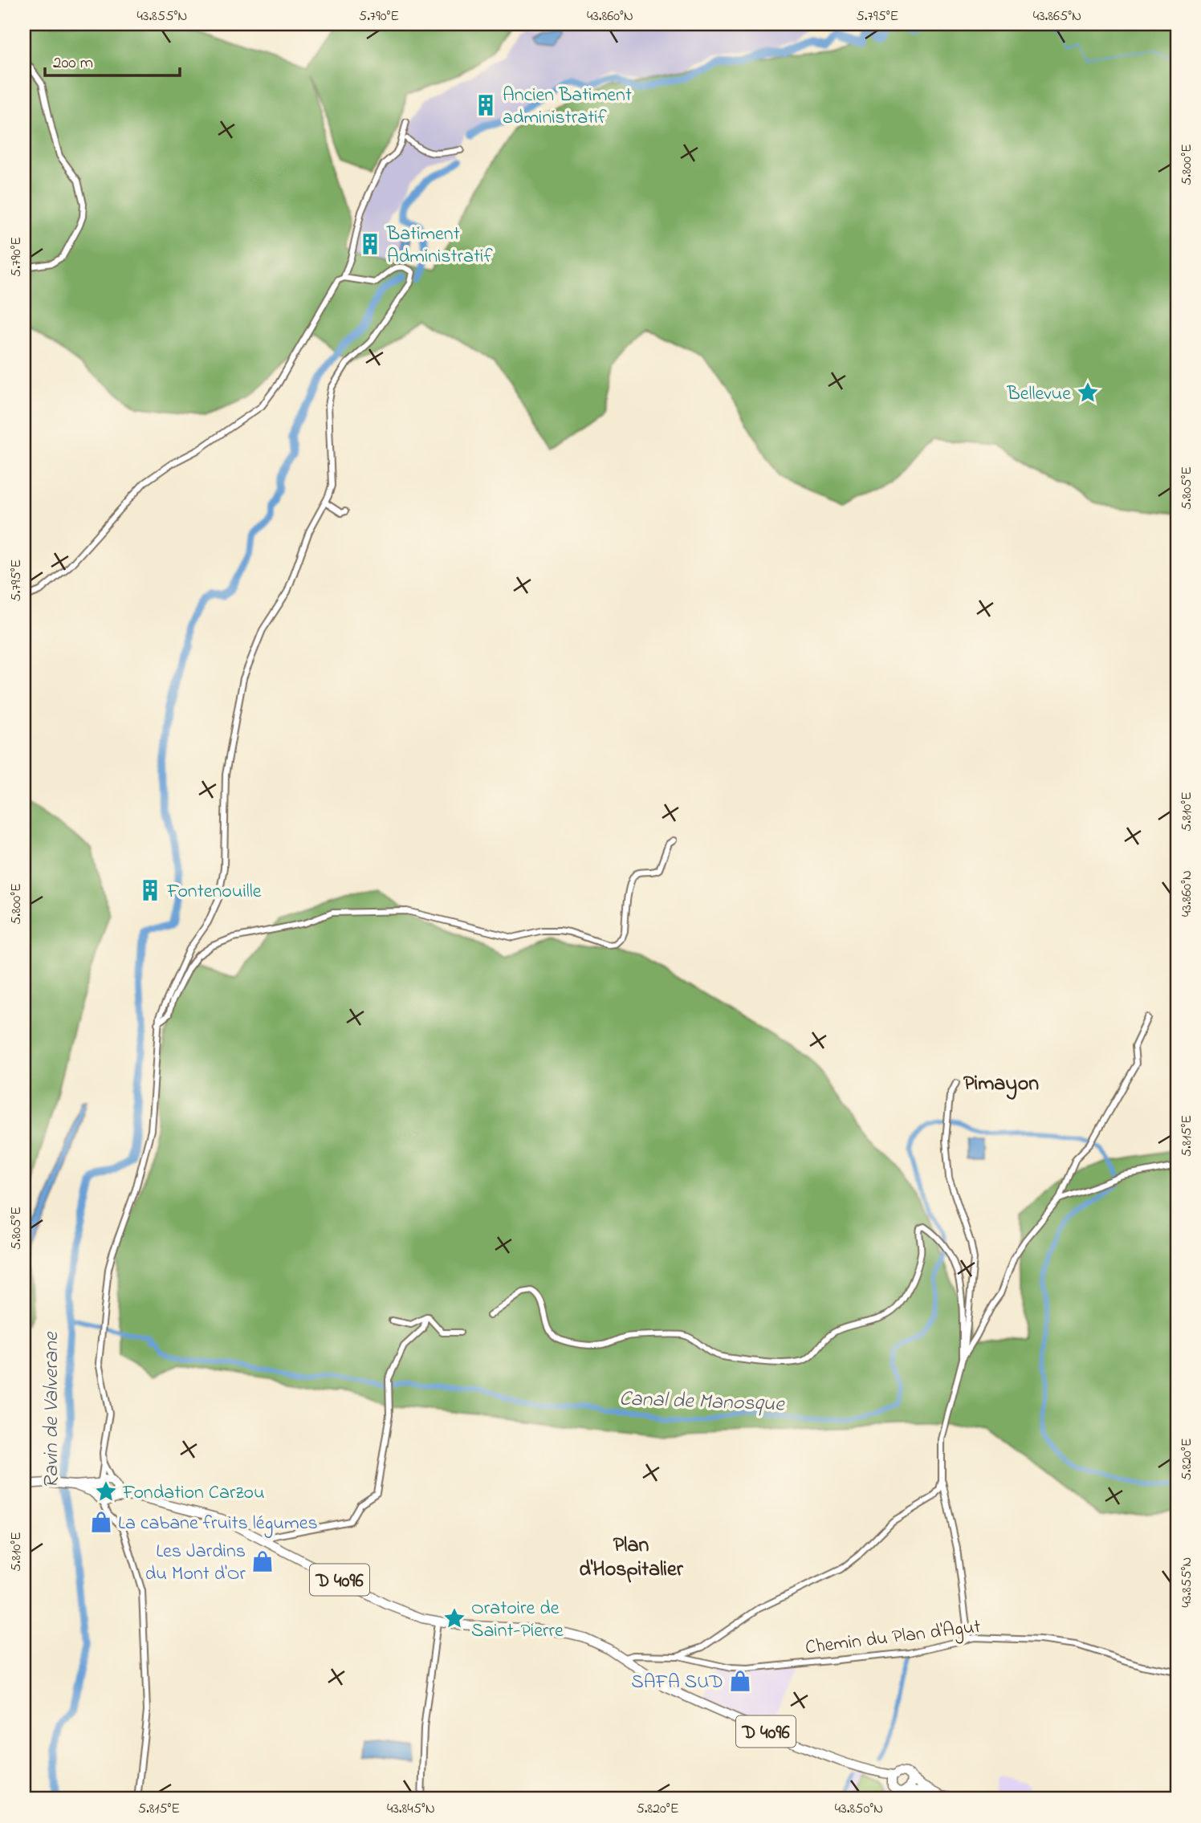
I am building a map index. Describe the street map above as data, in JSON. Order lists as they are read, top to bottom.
{
  "streets": {
    "main road": ["D 4096"],
    "street": ["Chemin du Plan d'Agut"]
  },
  "districts": ["Pimayon", "Plan d'Hospitalier"],
  "water": ["Canal de Manosque", "Ravin de Valverane"],
  "places": {
    "building": ["Ancien Batiment administratif", "Batiment Administratif", "Fontenouille"],
    "place": ["Bellevue", "Fondation Carzou", "Oratoire de Saint-Pierre"],
    "shop": ["La cabane fruits légumes", "Les Jardins du Mont d'Or", "SAFA SUD"]
  },
  "scale_bar": "200 m",
  "coordinates": [
    "43.855°N",
    "5.790°E",
    "43.860°N",
    "5.795°E",
    "43.865°N",
    "5.800°E",
    "5.805°E",
    "5.810°E",
    "5.815°E",
    "5.820°E",
    "43.845°N",
    "43.850°N"
  ]
}
